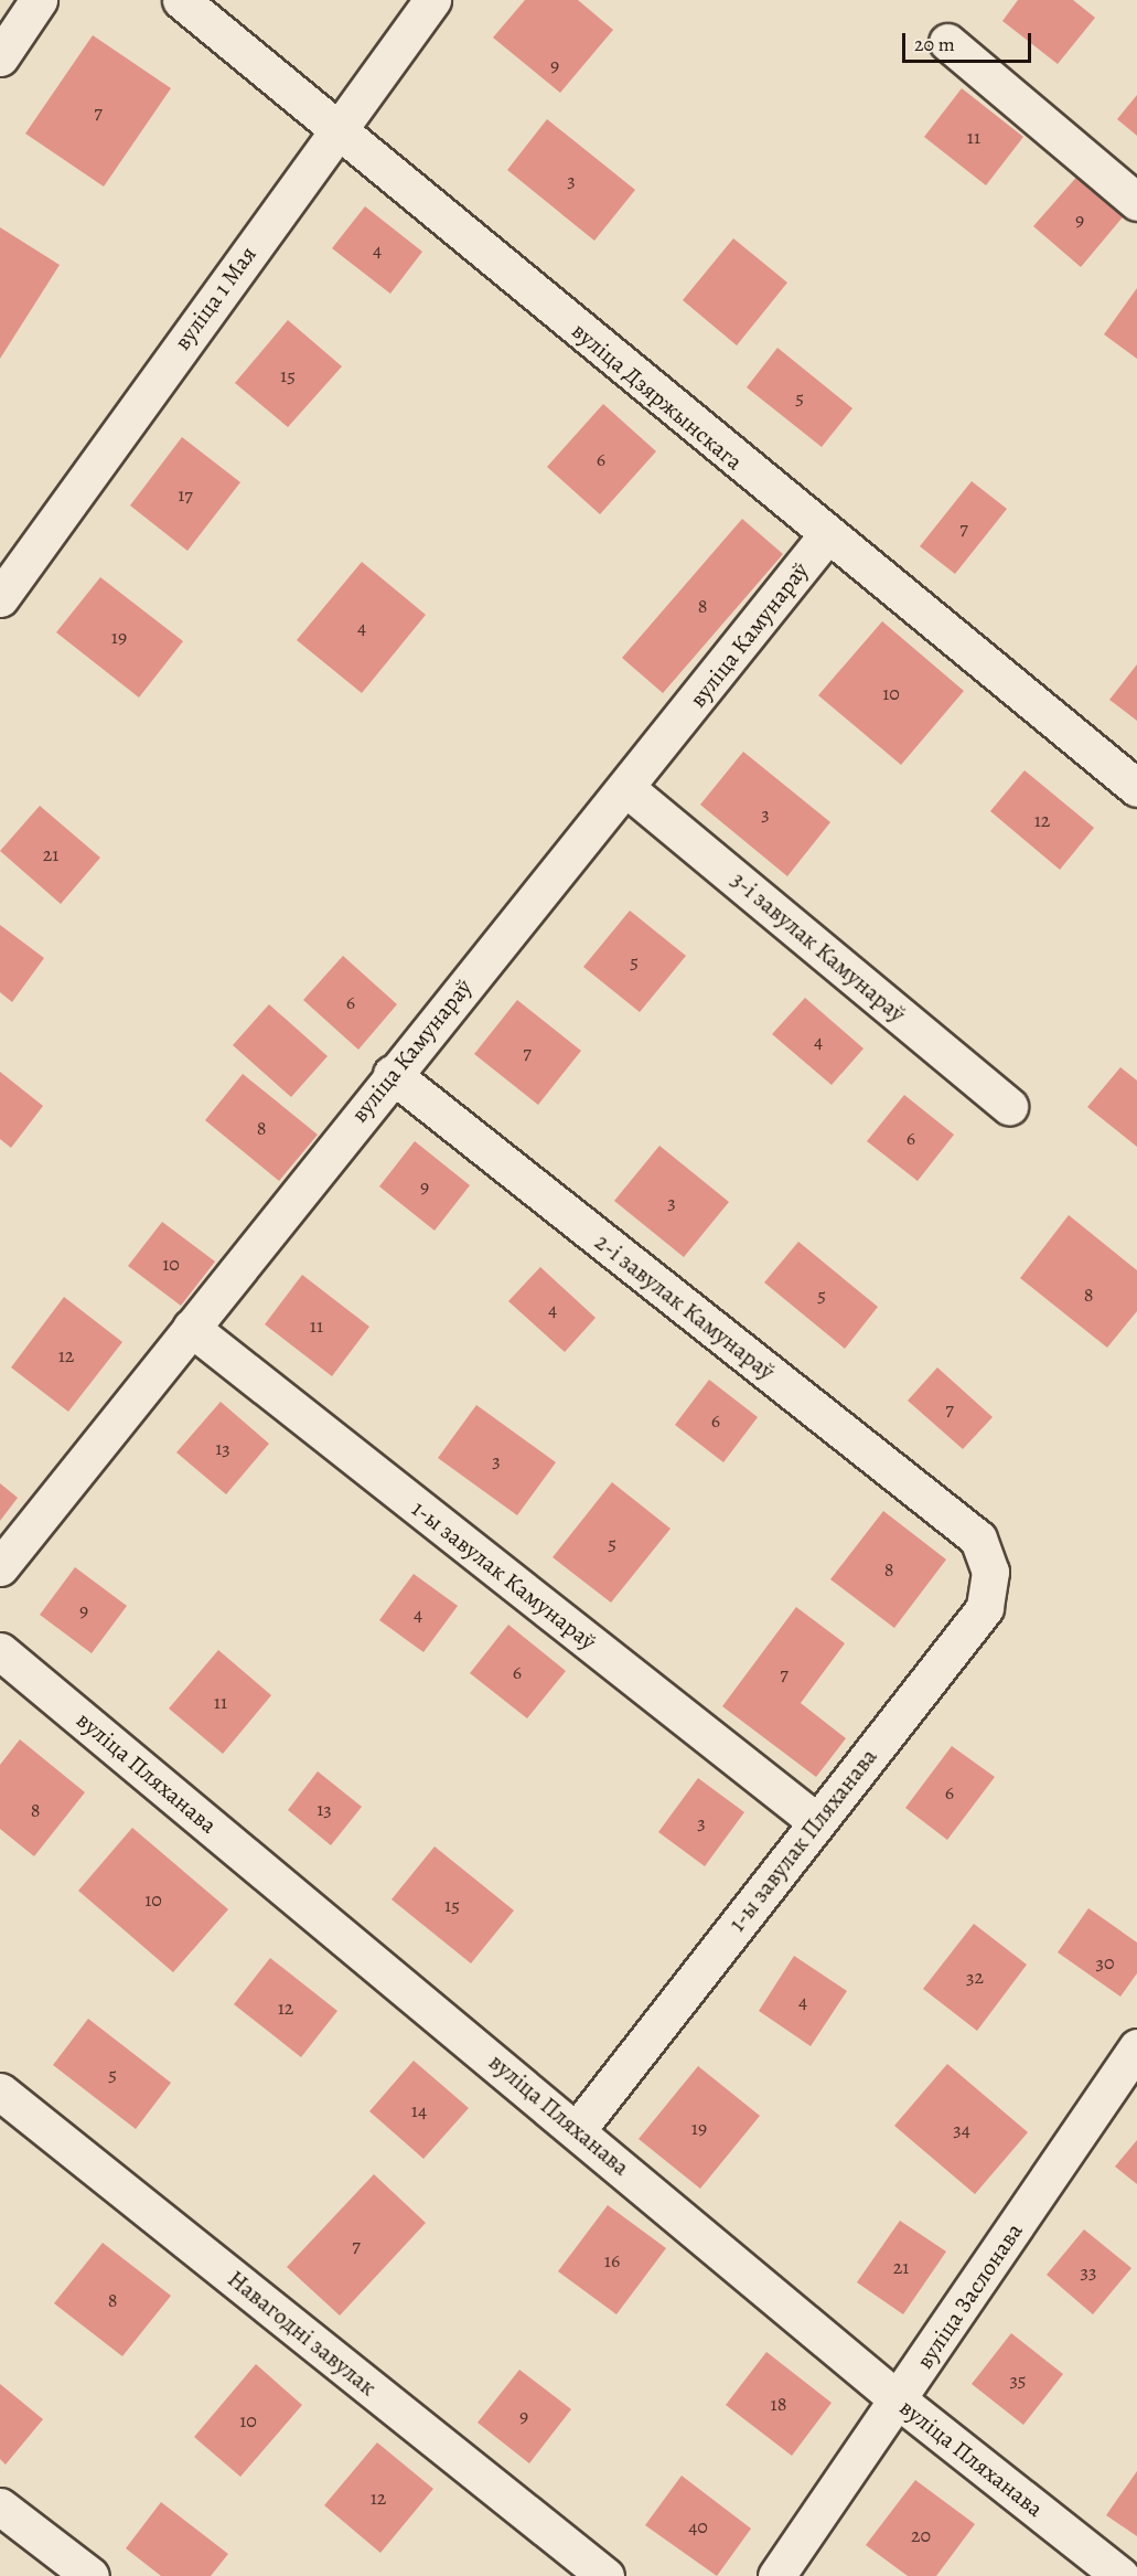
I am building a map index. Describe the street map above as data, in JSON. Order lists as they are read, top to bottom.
{
  "streets": {
    "street": [
      "вуліца 1 Мая",
      "вуліца Дзяржынскага",
      "вуліца Камунараў",
      "3-і завулак Камунараў",
      "2-і завулак Камунараў",
      "1-ы завулак Камунараў",
      "вуліца Пляханава",
      "1-ы завулак Пляханава",
      "вуліца Заслонава",
      "Навагодні завулак"
    ]
  },
  "crossings": [
    ["вуліца 1 Мая", "вуліца Дзяржынскага"],
    ["вуліца Дзяржынскага", "вуліца Камунараў"],
    ["вуліца Камунараў", "3-і завулак Камунараў"],
    ["вуліца Камунараў", "2-і завулак Камунараў"],
    ["вуліца Камунараў", "1-ы завулак Камунараў"],
    ["2-і завулак Камунараў", "1-ы завулак Пляханава"],
    ["1-ы завулак Камунараў", "1-ы завулак Пляханава"],
    ["вуліца Пляханава", "1-ы завулак Пляханава"],
    ["вуліца Пляханава", "вуліца Заслонава"]
  ],
  "house_numbers": [
    "9",
    "7",
    "11",
    "3",
    "9",
    "4",
    "15",
    "5",
    "6",
    "17",
    "7",
    "8",
    "4",
    "19",
    "10",
    "3",
    "12",
    "21",
    "5",
    "6",
    "4",
    "7",
    "8",
    "6",
    "9",
    "3",
    "10",
    "5",
    "8",
    "4",
    "11",
    "12",
    "7",
    "6",
    "13",
    "3",
    "5",
    "8",
    "9",
    "4",
    "6",
    "7",
    "11",
    "6",
    "13",
    "8",
    "3",
    "10",
    "15",
    "30",
    "32",
    "4",
    "12",
    "5",
    "14",
    "19",
    "34",
    "7",
    "16",
    "21",
    "33",
    "8",
    "35",
    "18",
    "9",
    "10",
    "12",
    "40",
    "20"
  ],
  "scale_bar": "20 m"
}
